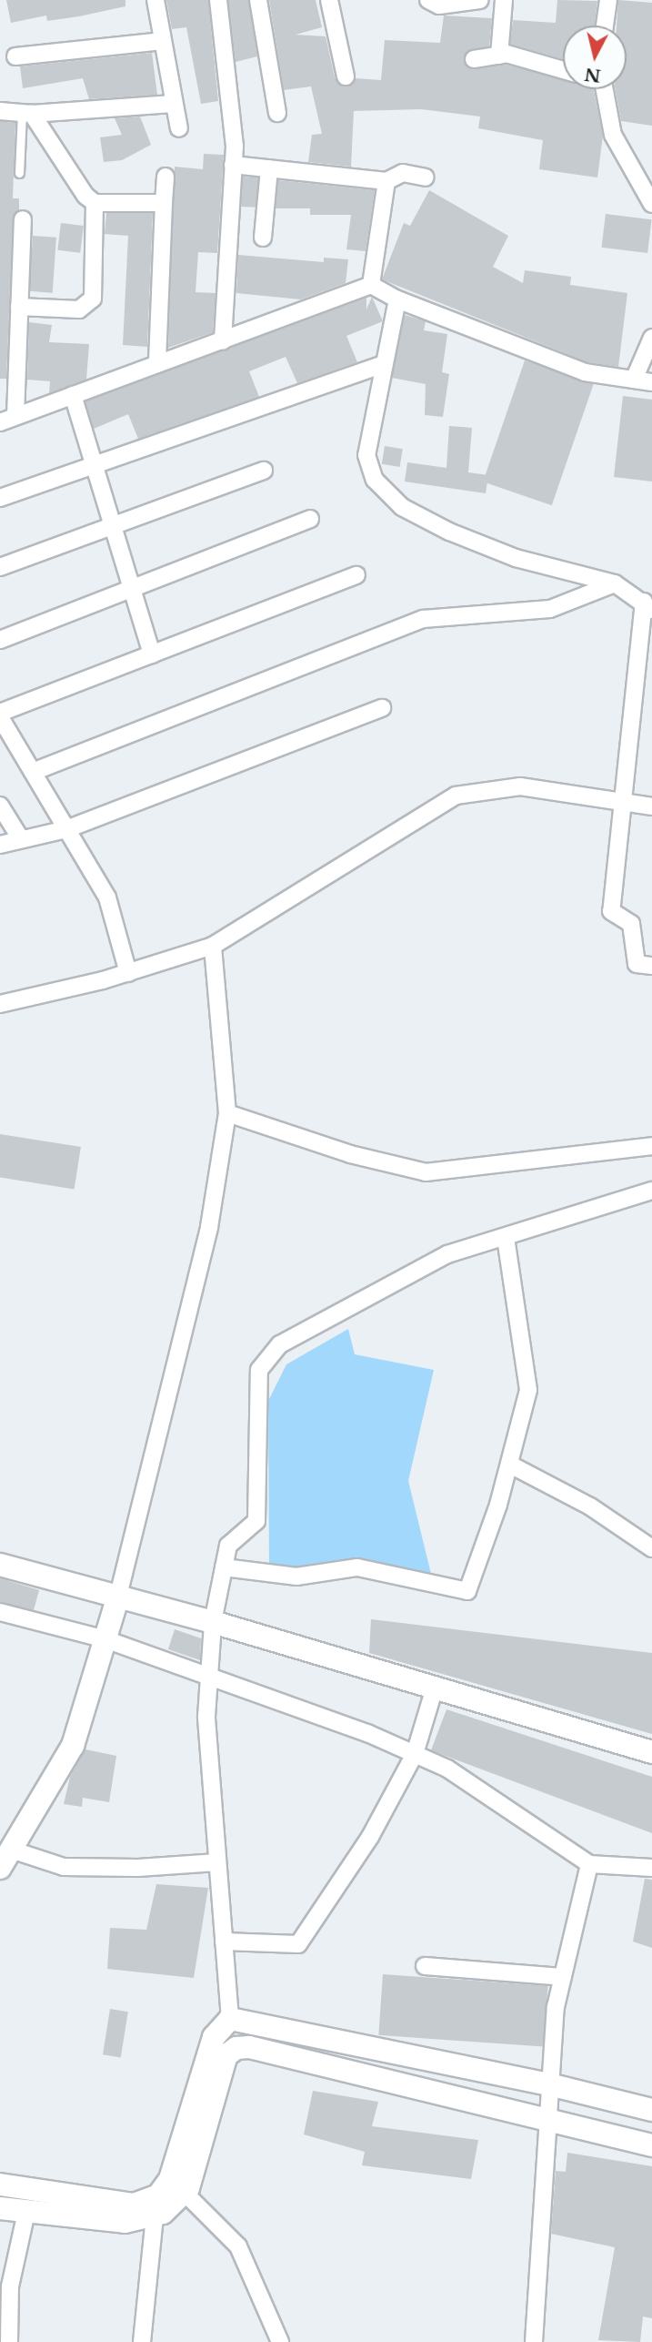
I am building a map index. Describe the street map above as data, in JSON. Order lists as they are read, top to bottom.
{
  "north": "bottom"
}
